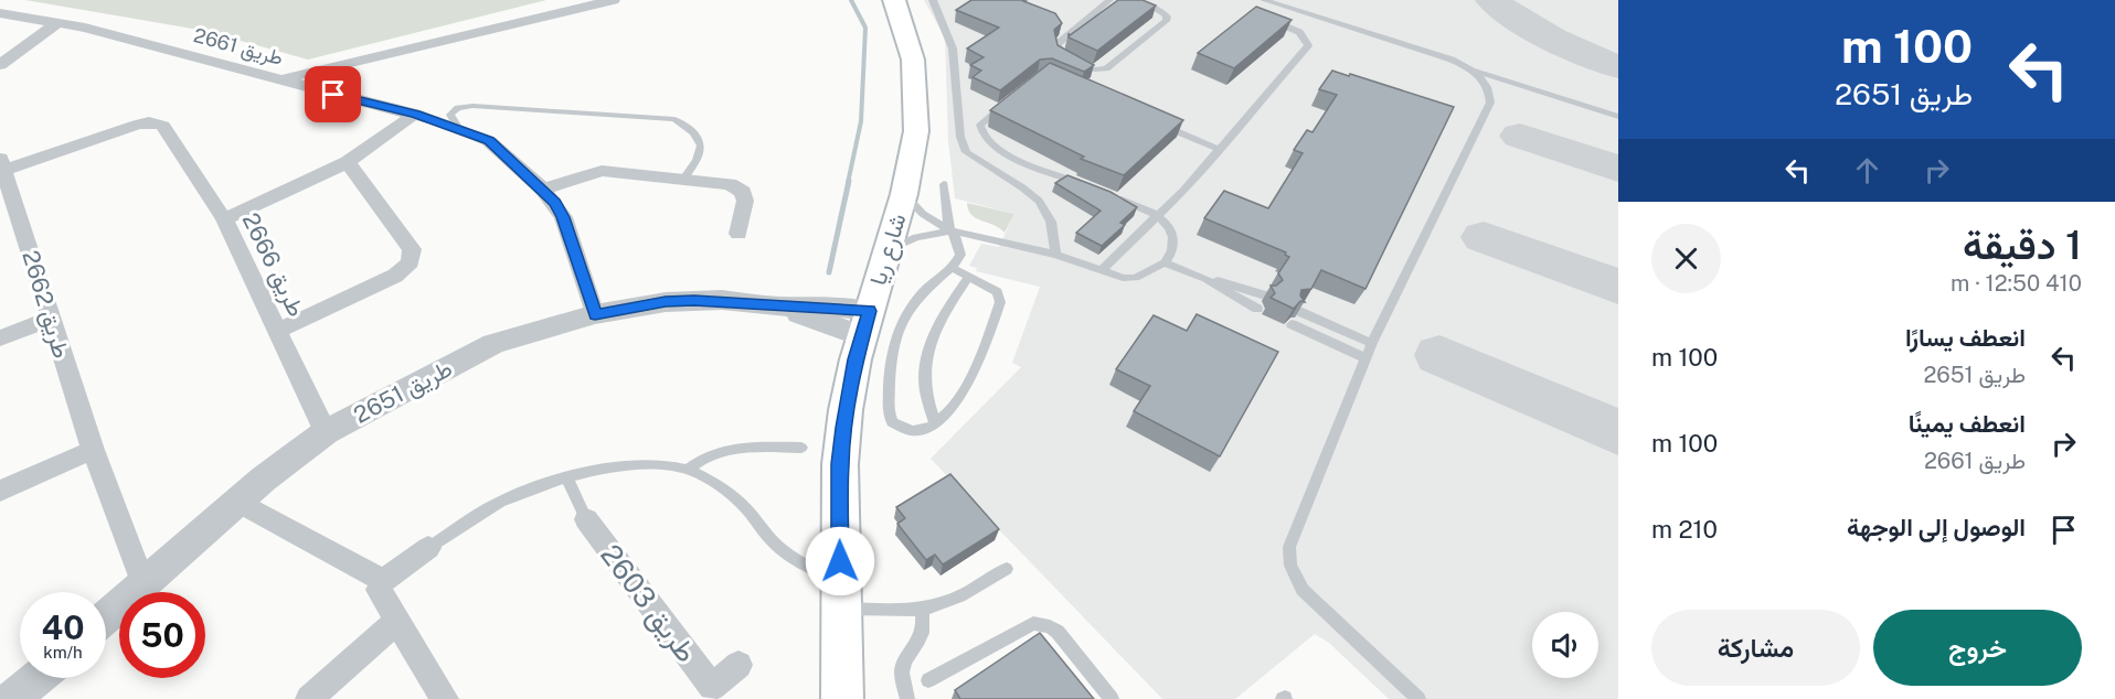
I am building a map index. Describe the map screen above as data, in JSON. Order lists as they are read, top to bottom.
{
  "streets": {
    "main road": ["شارع ريا"],
    "street": [
      "طريق 2661",
      "طريق 2666",
      "طريق 2662",
      "طريق 2651",
      "طريق 2603"
    ]
  },
  "crossings": [
    ["طريق 2661", "طريق 2651"],
    ["شارع ريا", "طريق 2651"],
    ["طريق 2666", "طريق 2662"],
    ["طريق 2666", "طريق 2651"],
    ["طريق 2662", "طريق 2651"]
  ],
  "page": {
    "turn": ["100 m", "طريق 2651"],
    "heading": ["1 دقيقة", "410 m · 12:50"],
    "list": [
      {
        "name": "انعطف يسارًا",
        "note": "طريق 2651",
        "value": "100 m"
      },
      {
        "name": "انعطف يمينًا",
        "note": "طريق 2661",
        "value": "100 m"
      },
      {
        "name": "الوصول إلى الوجهة",
        "value": "210 m"
      }
    ],
    "speed": "40 km/h",
    "limit": "50",
    "buttons": ["خروج", "مشاركة"]
  }
}
